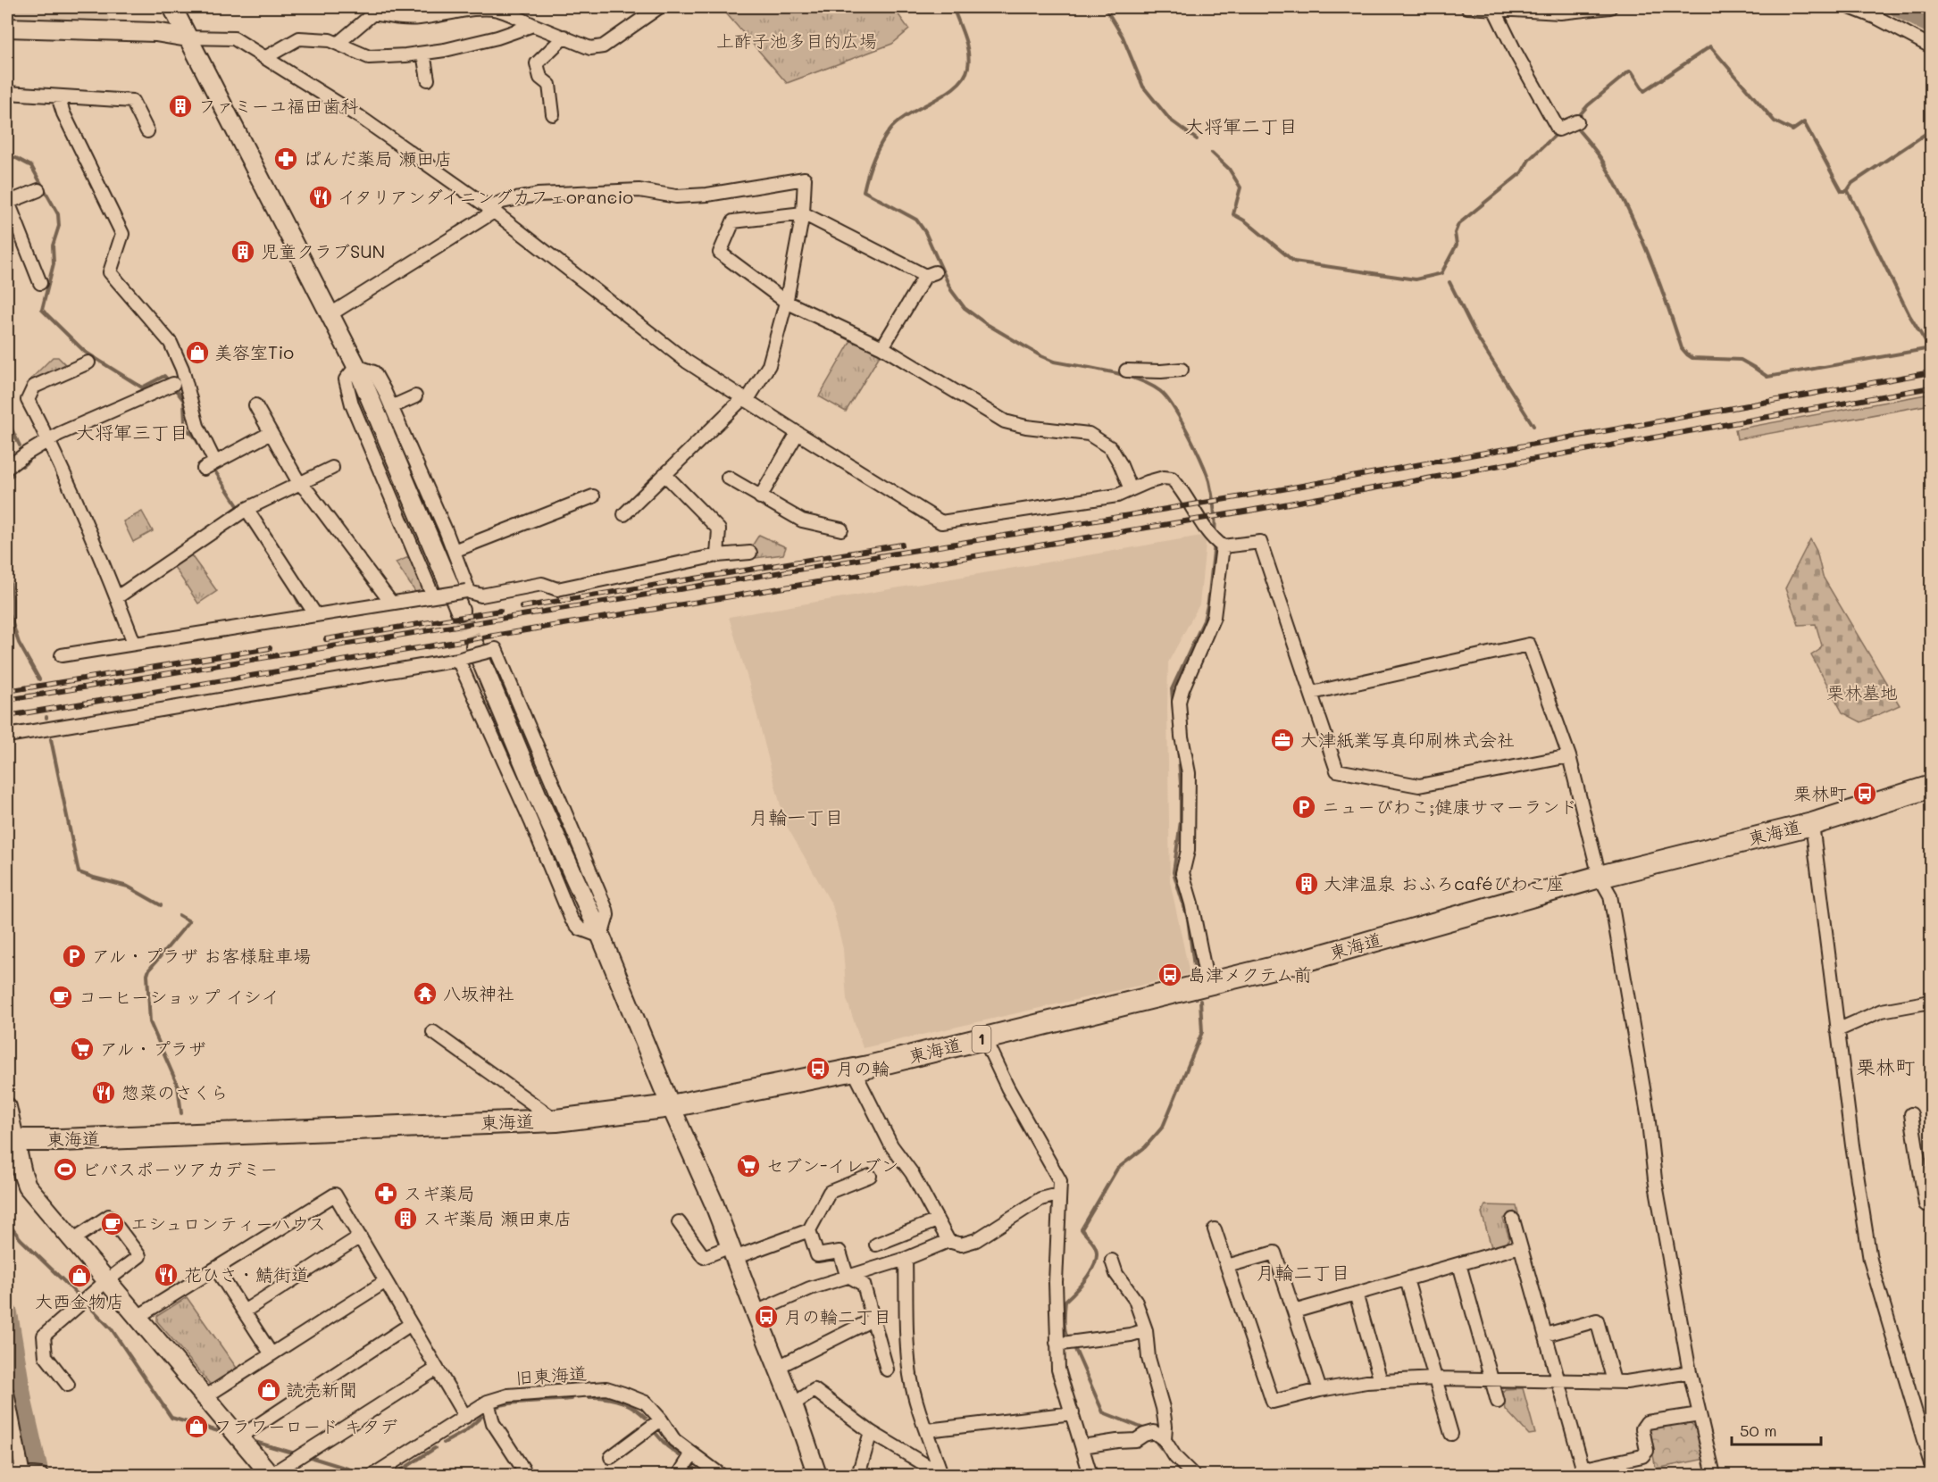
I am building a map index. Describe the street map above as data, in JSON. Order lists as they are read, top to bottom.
{
  "streets": {
    "highway": ["東海道", "1"],
    "street": ["旧東海道"]
  },
  "districts": [
    "大将軍二丁目",
    "大将軍三丁目",
    "月輪一丁目",
    "栗林町",
    "月輪二丁目"
  ],
  "parks": ["上酢子池多目的広場", "栗林墓地"],
  "places": {
    "building": [
      "ファミーユ福田歯科",
      "児童クラブSUN",
      "大津温泉 おふろcaféびわこ座",
      "スギ薬局 瀬田東店"
    ],
    "pharmacy": ["ぱんだ薬局 瀬田店", "スギ薬局"],
    "restaurant": ["イタリアンダイニングカフェorancio", "惣菜のさくら", "花ひさ・鯖街道"],
    "shop": [
      "美容室Tio",
      "大西金物店",
      "読売新聞",
      "フラワーロード キタデ"
    ],
    "office": ["大津紙業写真印刷株式会社"],
    "bus stop": [
      "栗林町",
      "島津メクテム前",
      "月の輪",
      "月の輪二丁目"
    ],
    "parking": ["ニューびわこ;健康サマーランド", "アル・プラザ お客様駐車場"],
    "temple": ["八坂神社"],
    "cafe": ["コーヒーショップ イシイ", "エシュロンティーハウス"],
    "supermarket": ["アル・プラザ", "セブン-イレブン"],
    "sports": ["ビバスポーツアカデミー"]
  },
  "scale_bar": "50 m"
}
